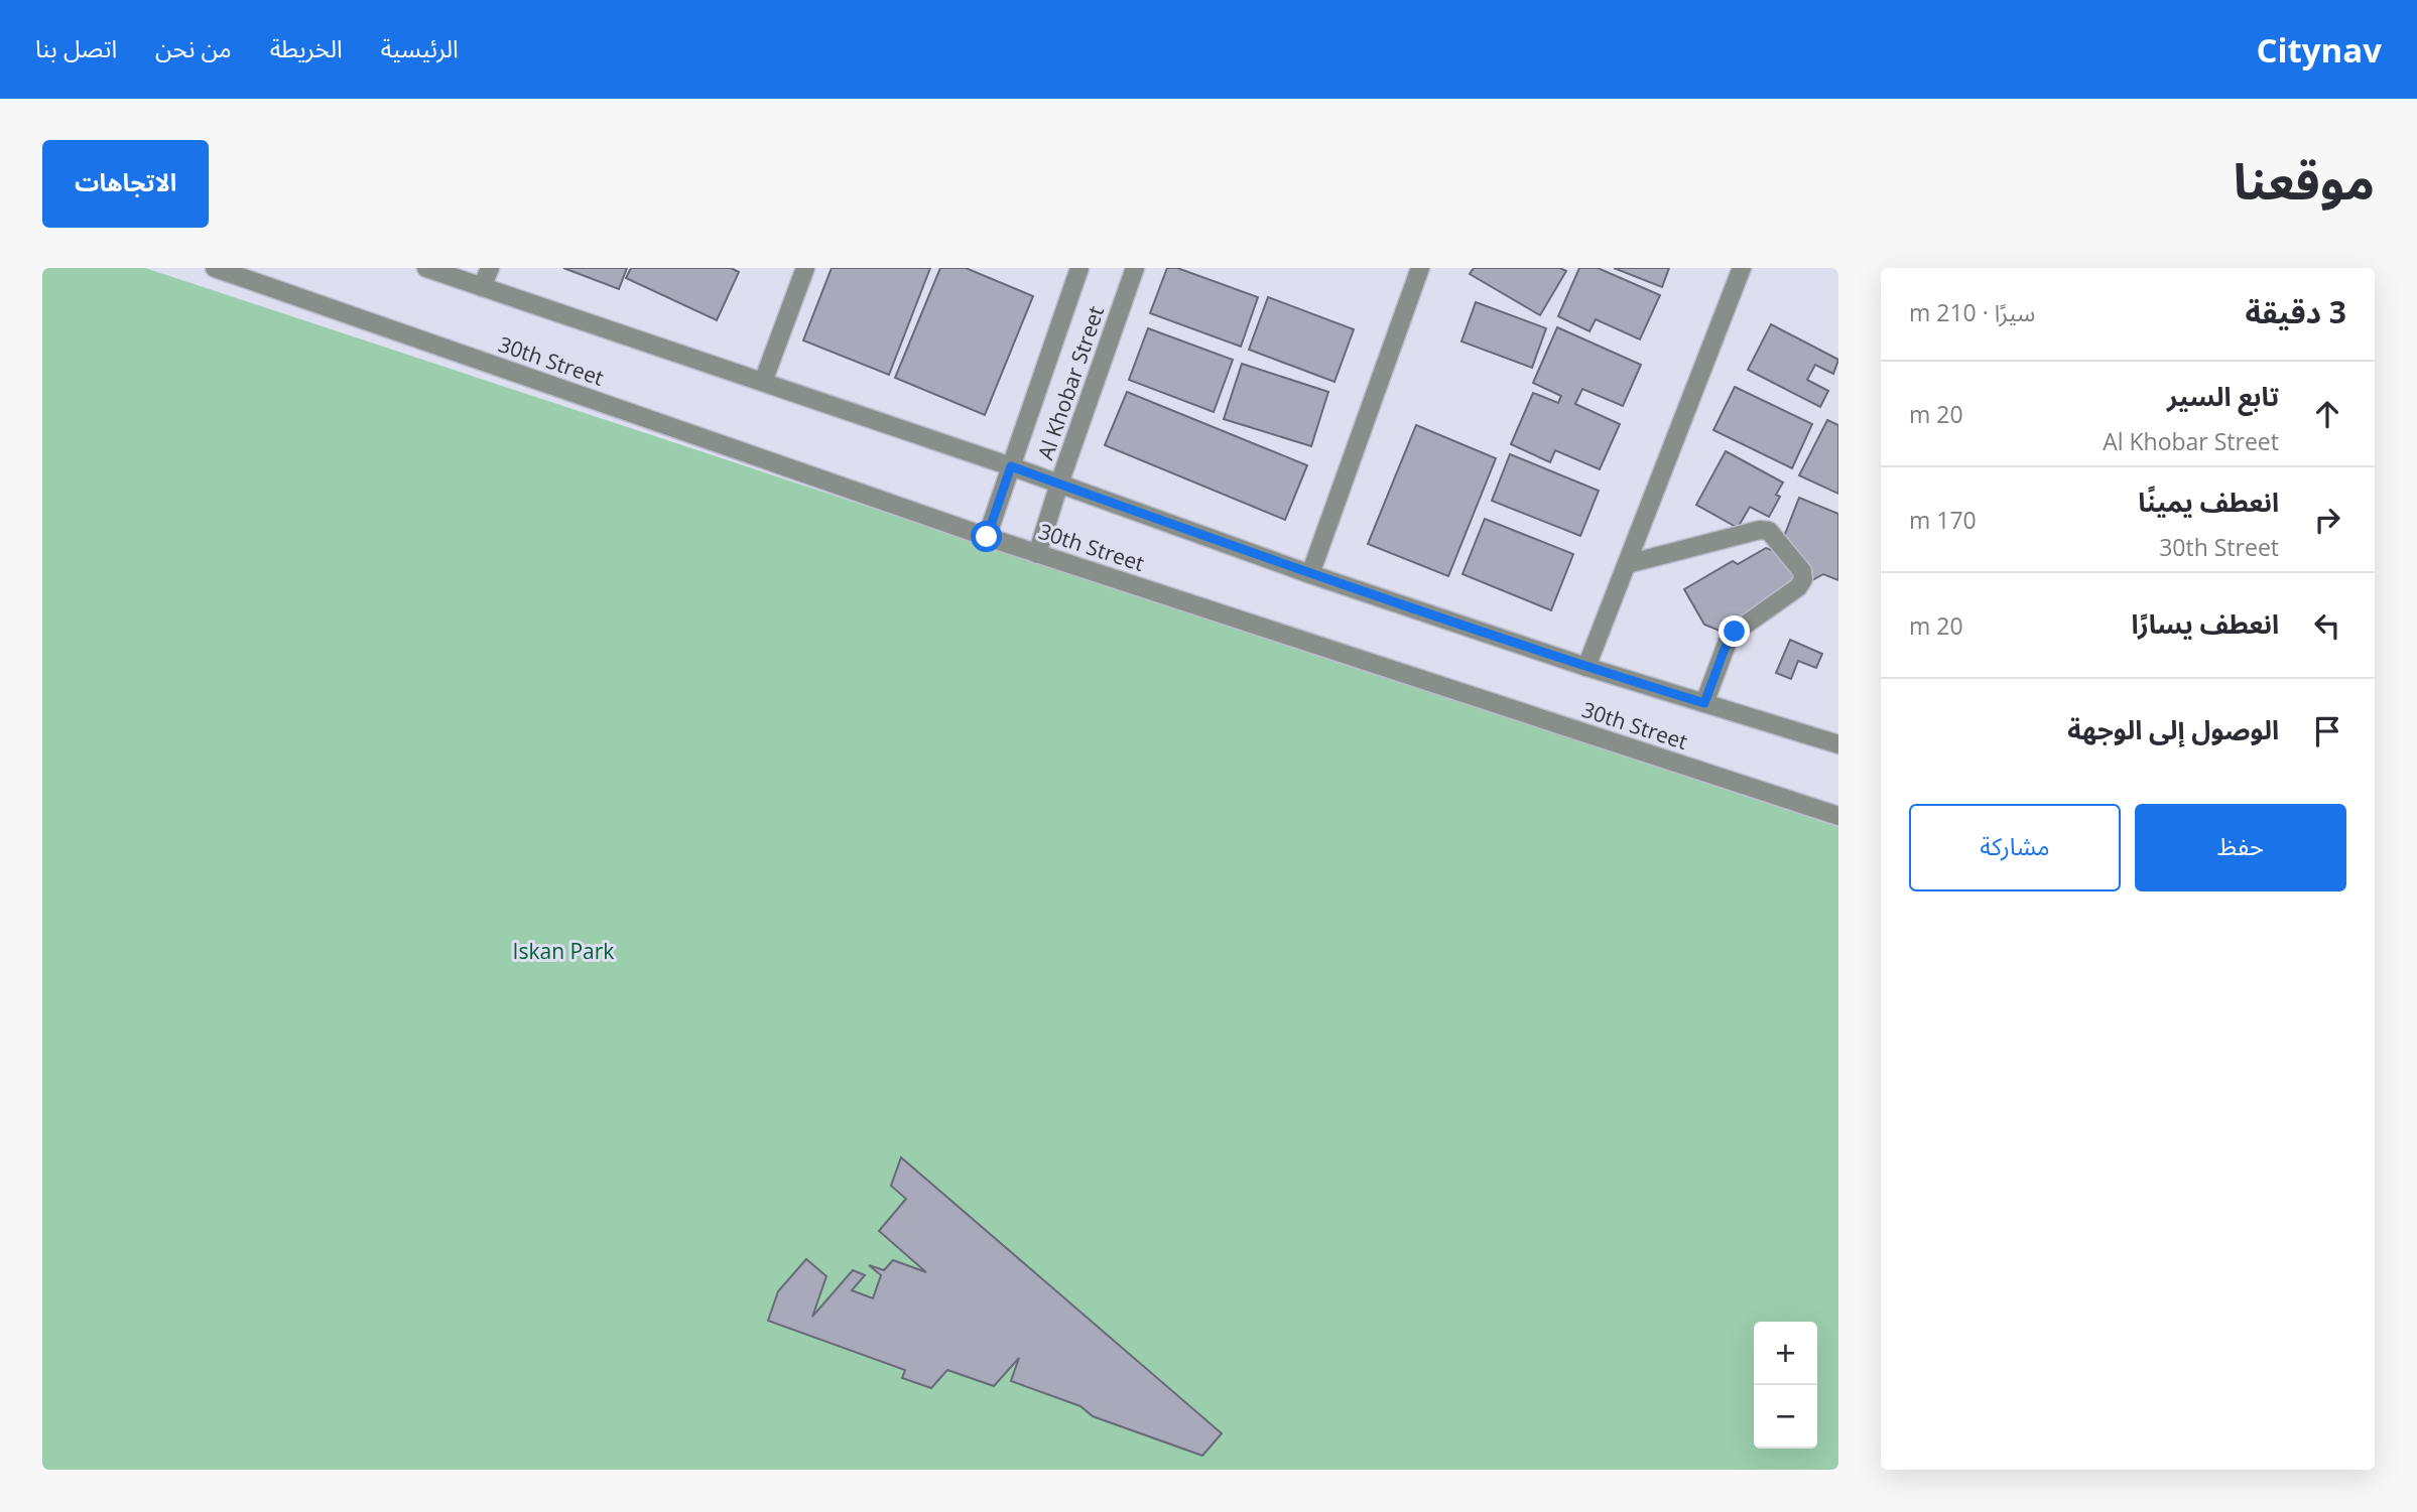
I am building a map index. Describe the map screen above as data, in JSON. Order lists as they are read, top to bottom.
{
  "streets": {
    "street": ["30th Street", "Al Khobar Street"]
  },
  "crossings": [
    ["30th Street", "Al Khobar Street"]
  ],
  "parks": ["Iskan Park"],
  "page": {
    "header": "Citynav",
    "nav": [
      "الرئيسية",
      "الخريطة",
      "من نحن",
      "اتصل بنا"
    ],
    "title": "موقعنا",
    "buttons": [
      "الاتجاهات",
      ["حفظ", "مشاركة"]
    ],
    "heading": ["3 دقيقة", "سيرًا · 210 m"],
    "list": [
      ["تابع السير", "Al Khobar Street", "20 m"],
      ["انعطف يمينًا", "30th Street", "170 m"],
      ["انعطف يسارًا", "20 m"],
      "الوصول إلى الوجهة"
    ],
    "map_buttons": ["+", "−"]
  }
}
